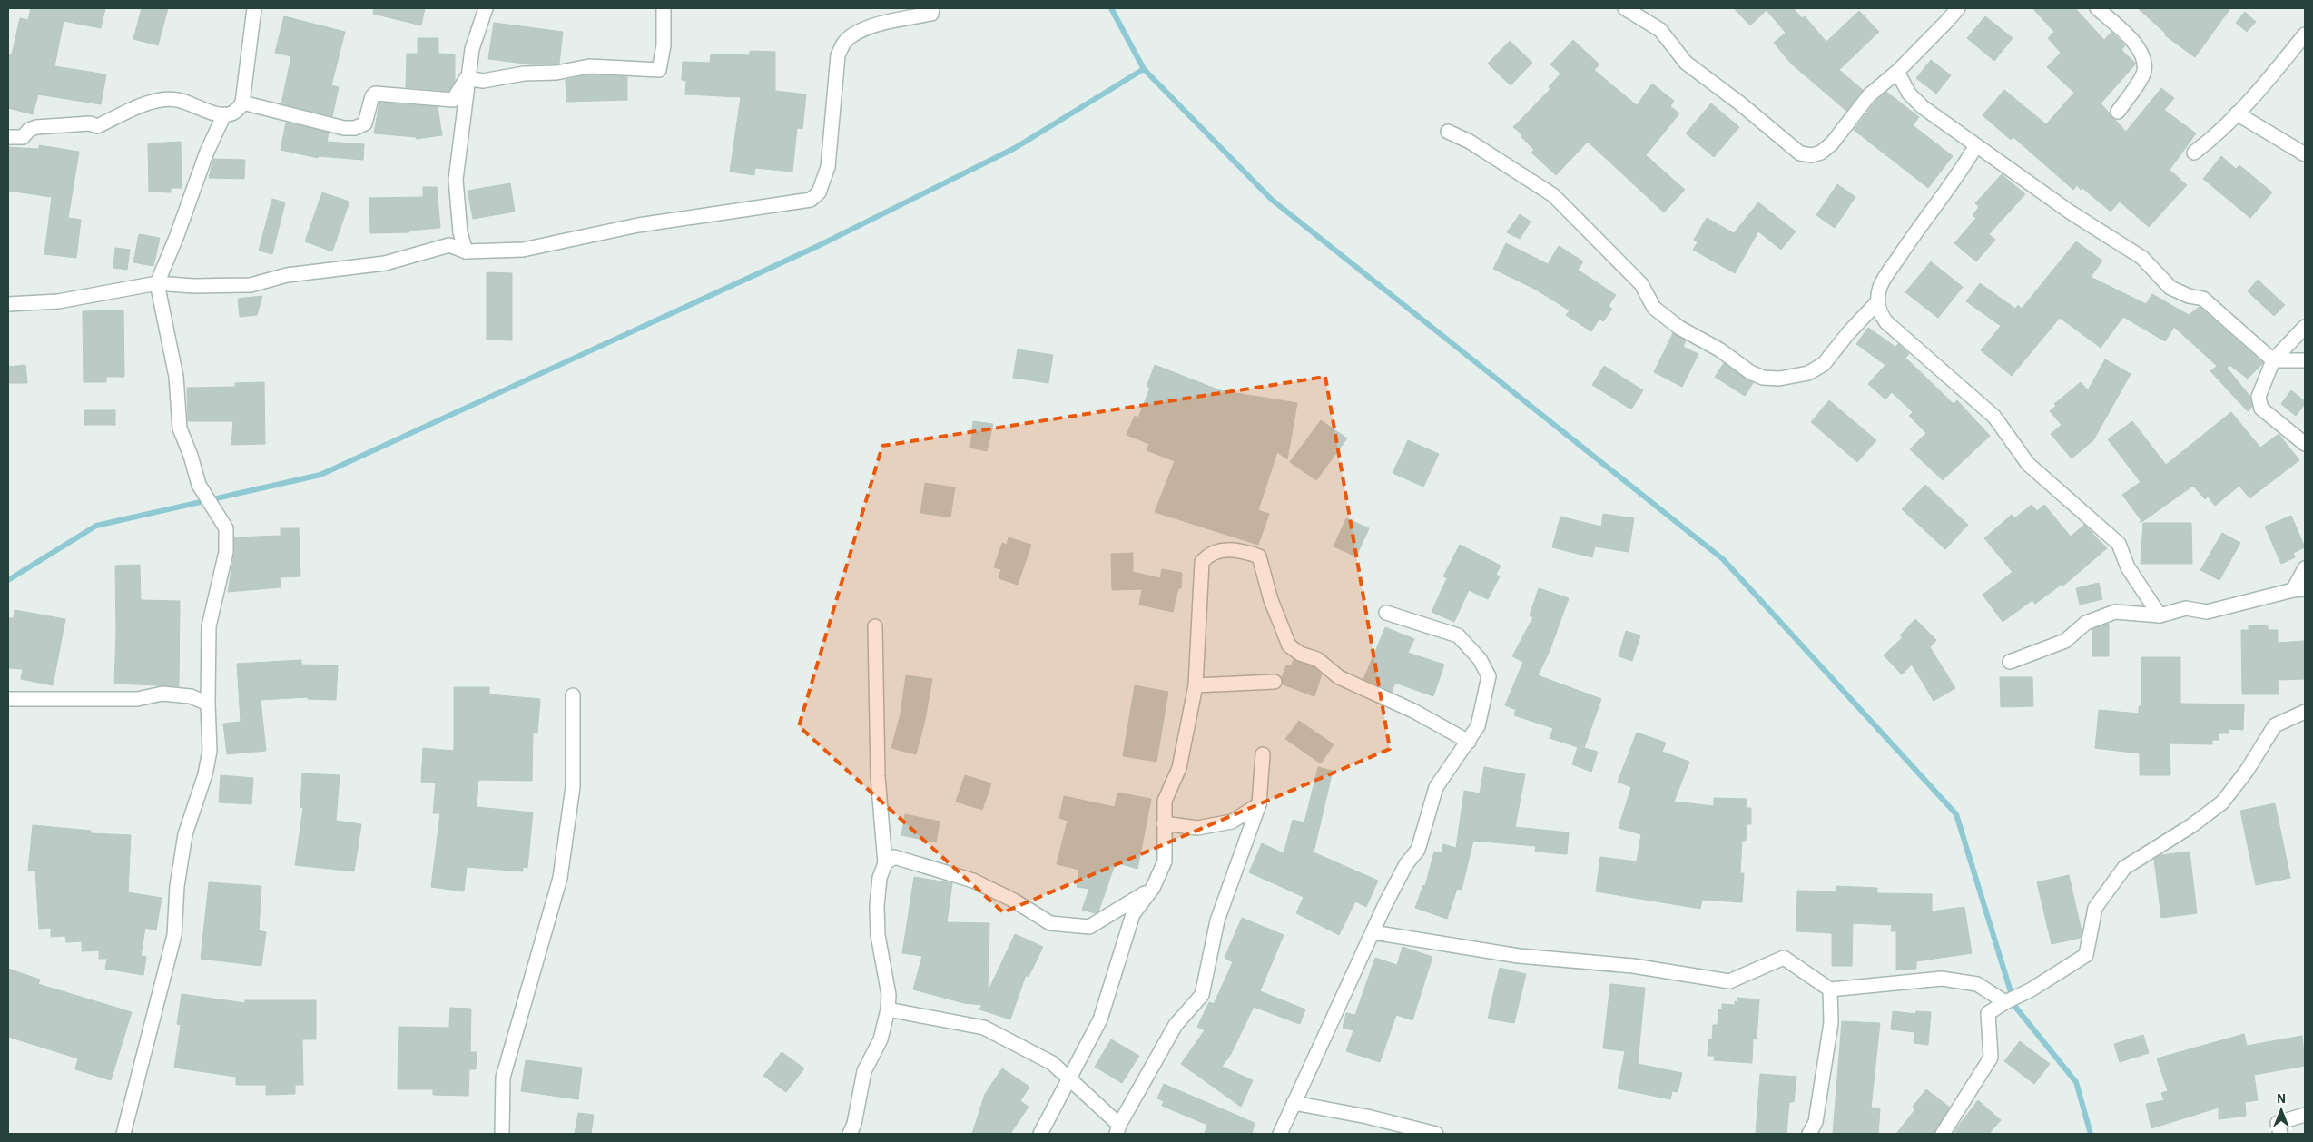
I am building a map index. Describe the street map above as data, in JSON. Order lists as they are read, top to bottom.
{
  "north": "top"
}
